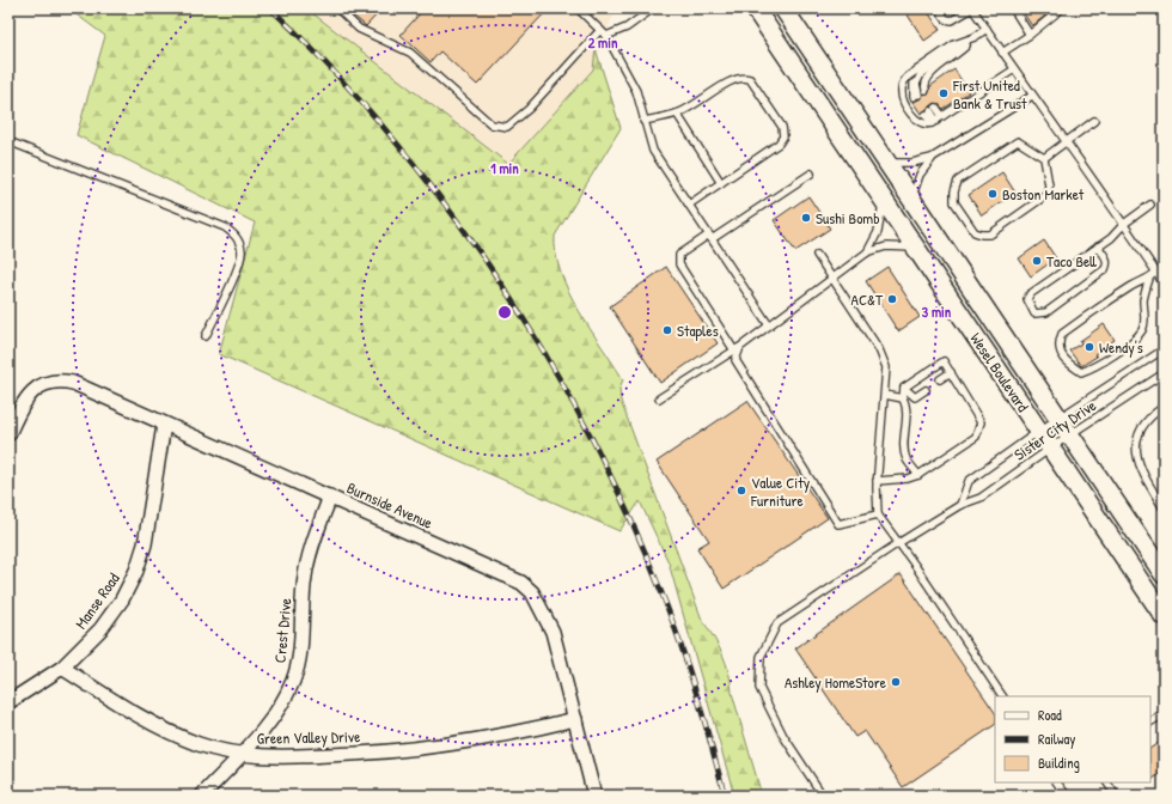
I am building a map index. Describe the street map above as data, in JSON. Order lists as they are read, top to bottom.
{
  "streets": {
    "main road": ["Wesel Boulevard"],
    "street": [
      "Burnside Avenue",
      "Manse Road",
      "Crest Drive",
      "Green Valley Drive"
    ],
    "lane": ["Sister City Drive"]
  },
  "crossings": [
    ["Wesel Boulevard", "Sister City Drive"],
    ["Burnside Avenue", "Manse Road"],
    ["Burnside Avenue", "Crest Drive"],
    ["Burnside Avenue", "Green Valley Drive"],
    ["Manse Road", "Green Valley Drive"],
    ["Crest Drive", "Green Valley Drive"]
  ],
  "places": [
    "First United Bank & Trust",
    "Boston Market",
    "Sushi Bomb",
    "Taco Bell",
    "AC&T",
    "Staples",
    "Wendy's",
    "Value City Furniture",
    "Ashley HomeStore"
  ],
  "legend": ["Road", "Railway", "Building"],
  "rings": ["2 min", "1 min", "3 min"]
}
